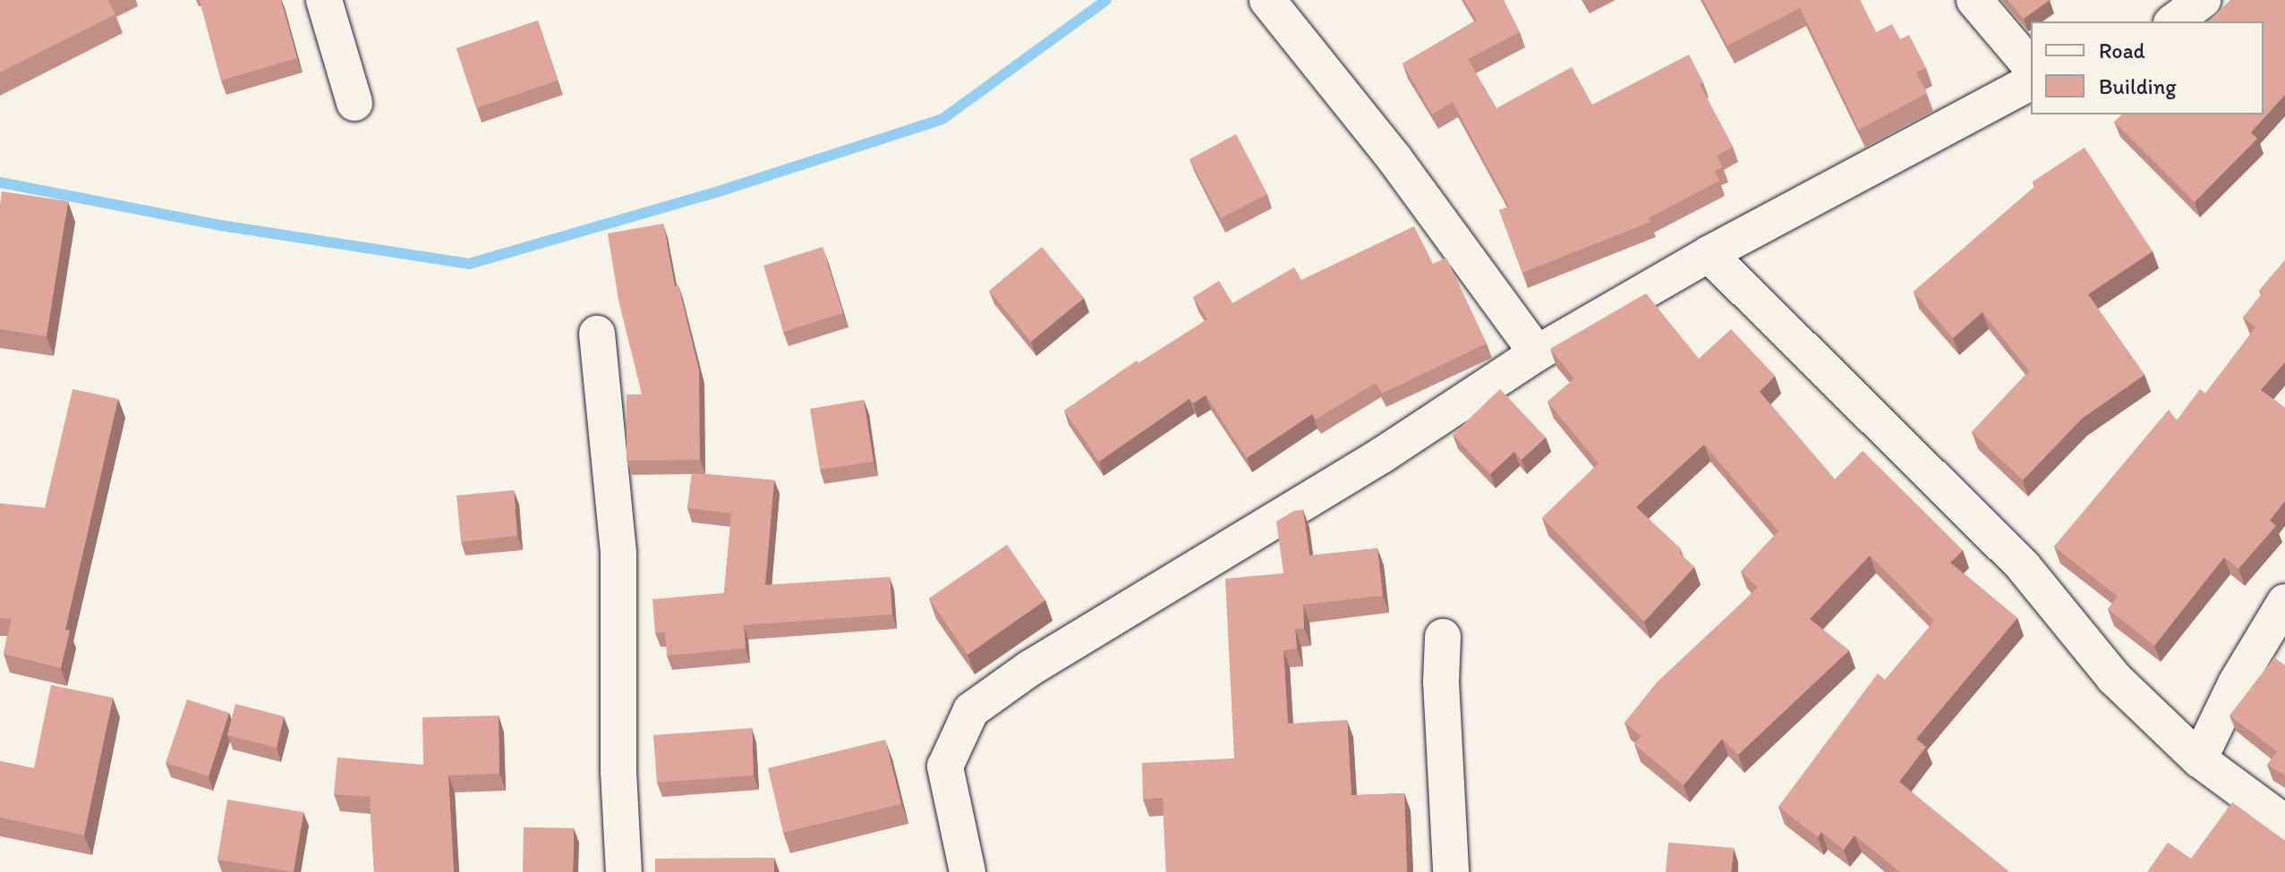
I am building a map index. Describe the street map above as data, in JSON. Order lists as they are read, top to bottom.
{
  "legend": ["Road", "Building"]
}
